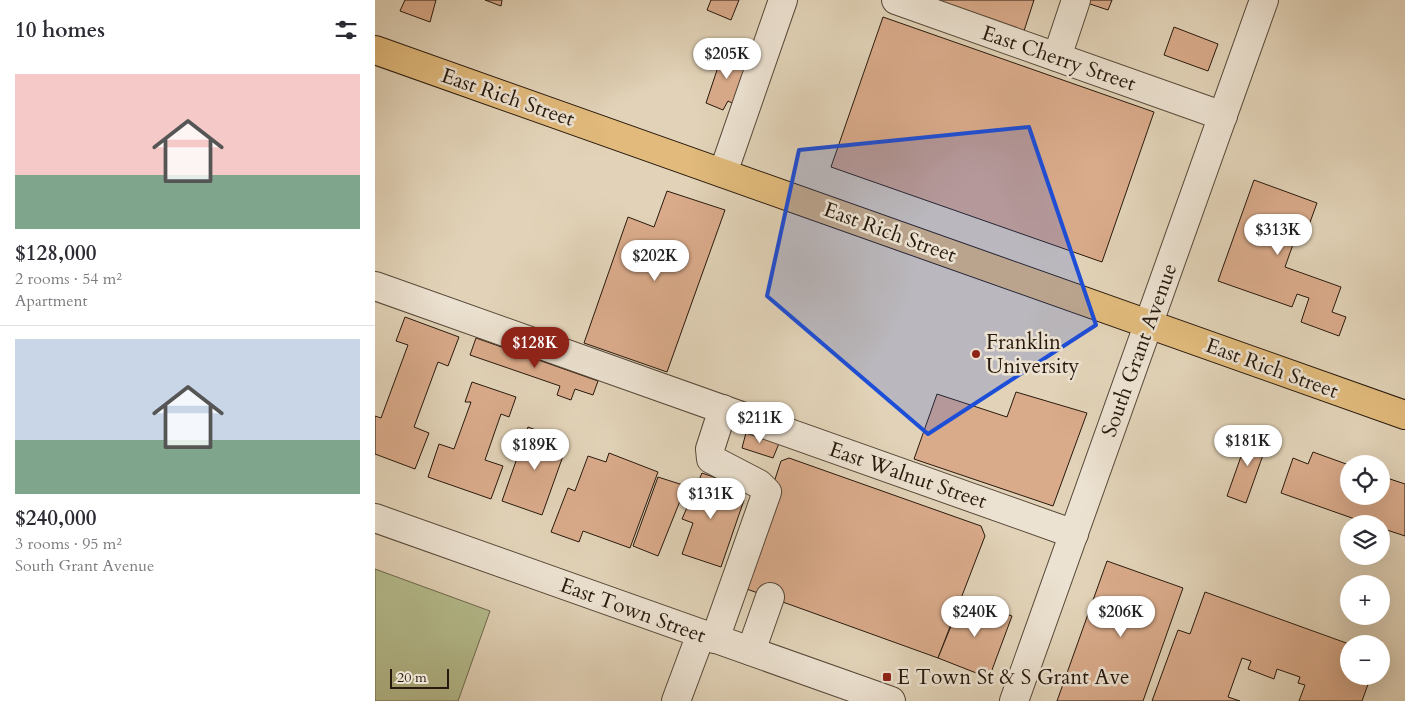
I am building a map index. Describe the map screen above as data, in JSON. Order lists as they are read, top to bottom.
{
  "streets": {
    "main road": ["East Rich Street"],
    "street": [
      "East Cherry Street",
      "South Grant Avenue",
      "East Walnut Street",
      "East Town Street"
    ]
  },
  "crossings": [
    ["East Cherry Street", "South Grant Avenue"],
    ["East Rich Street", "South Grant Avenue"],
    ["South Grant Avenue", "East Walnut Street"]
  ],
  "places": {
    "other": ["Franklin University"],
    "transit": ["E Town St & S Grant Ave"]
  },
  "scale_bar": "20 m",
  "page": {
    "heading": "10 homes",
    "price": [
      "$205K",
      "$313K",
      "$202K",
      "$128K",
      "$211K",
      "$181K",
      "$189K",
      "$131K",
      "$240K",
      "$206K"
    ],
    "list": [
      {
        "name": "$128,000",
        "note": "2 rooms · 54 m² · Apartment"
      },
      {
        "name": "$240,000",
        "note": "3 rooms · 95 m² · South Grant Avenue"
      }
    ],
    "map_buttons": ["+", "−"],
    "scale": "20 m"
  }
}
